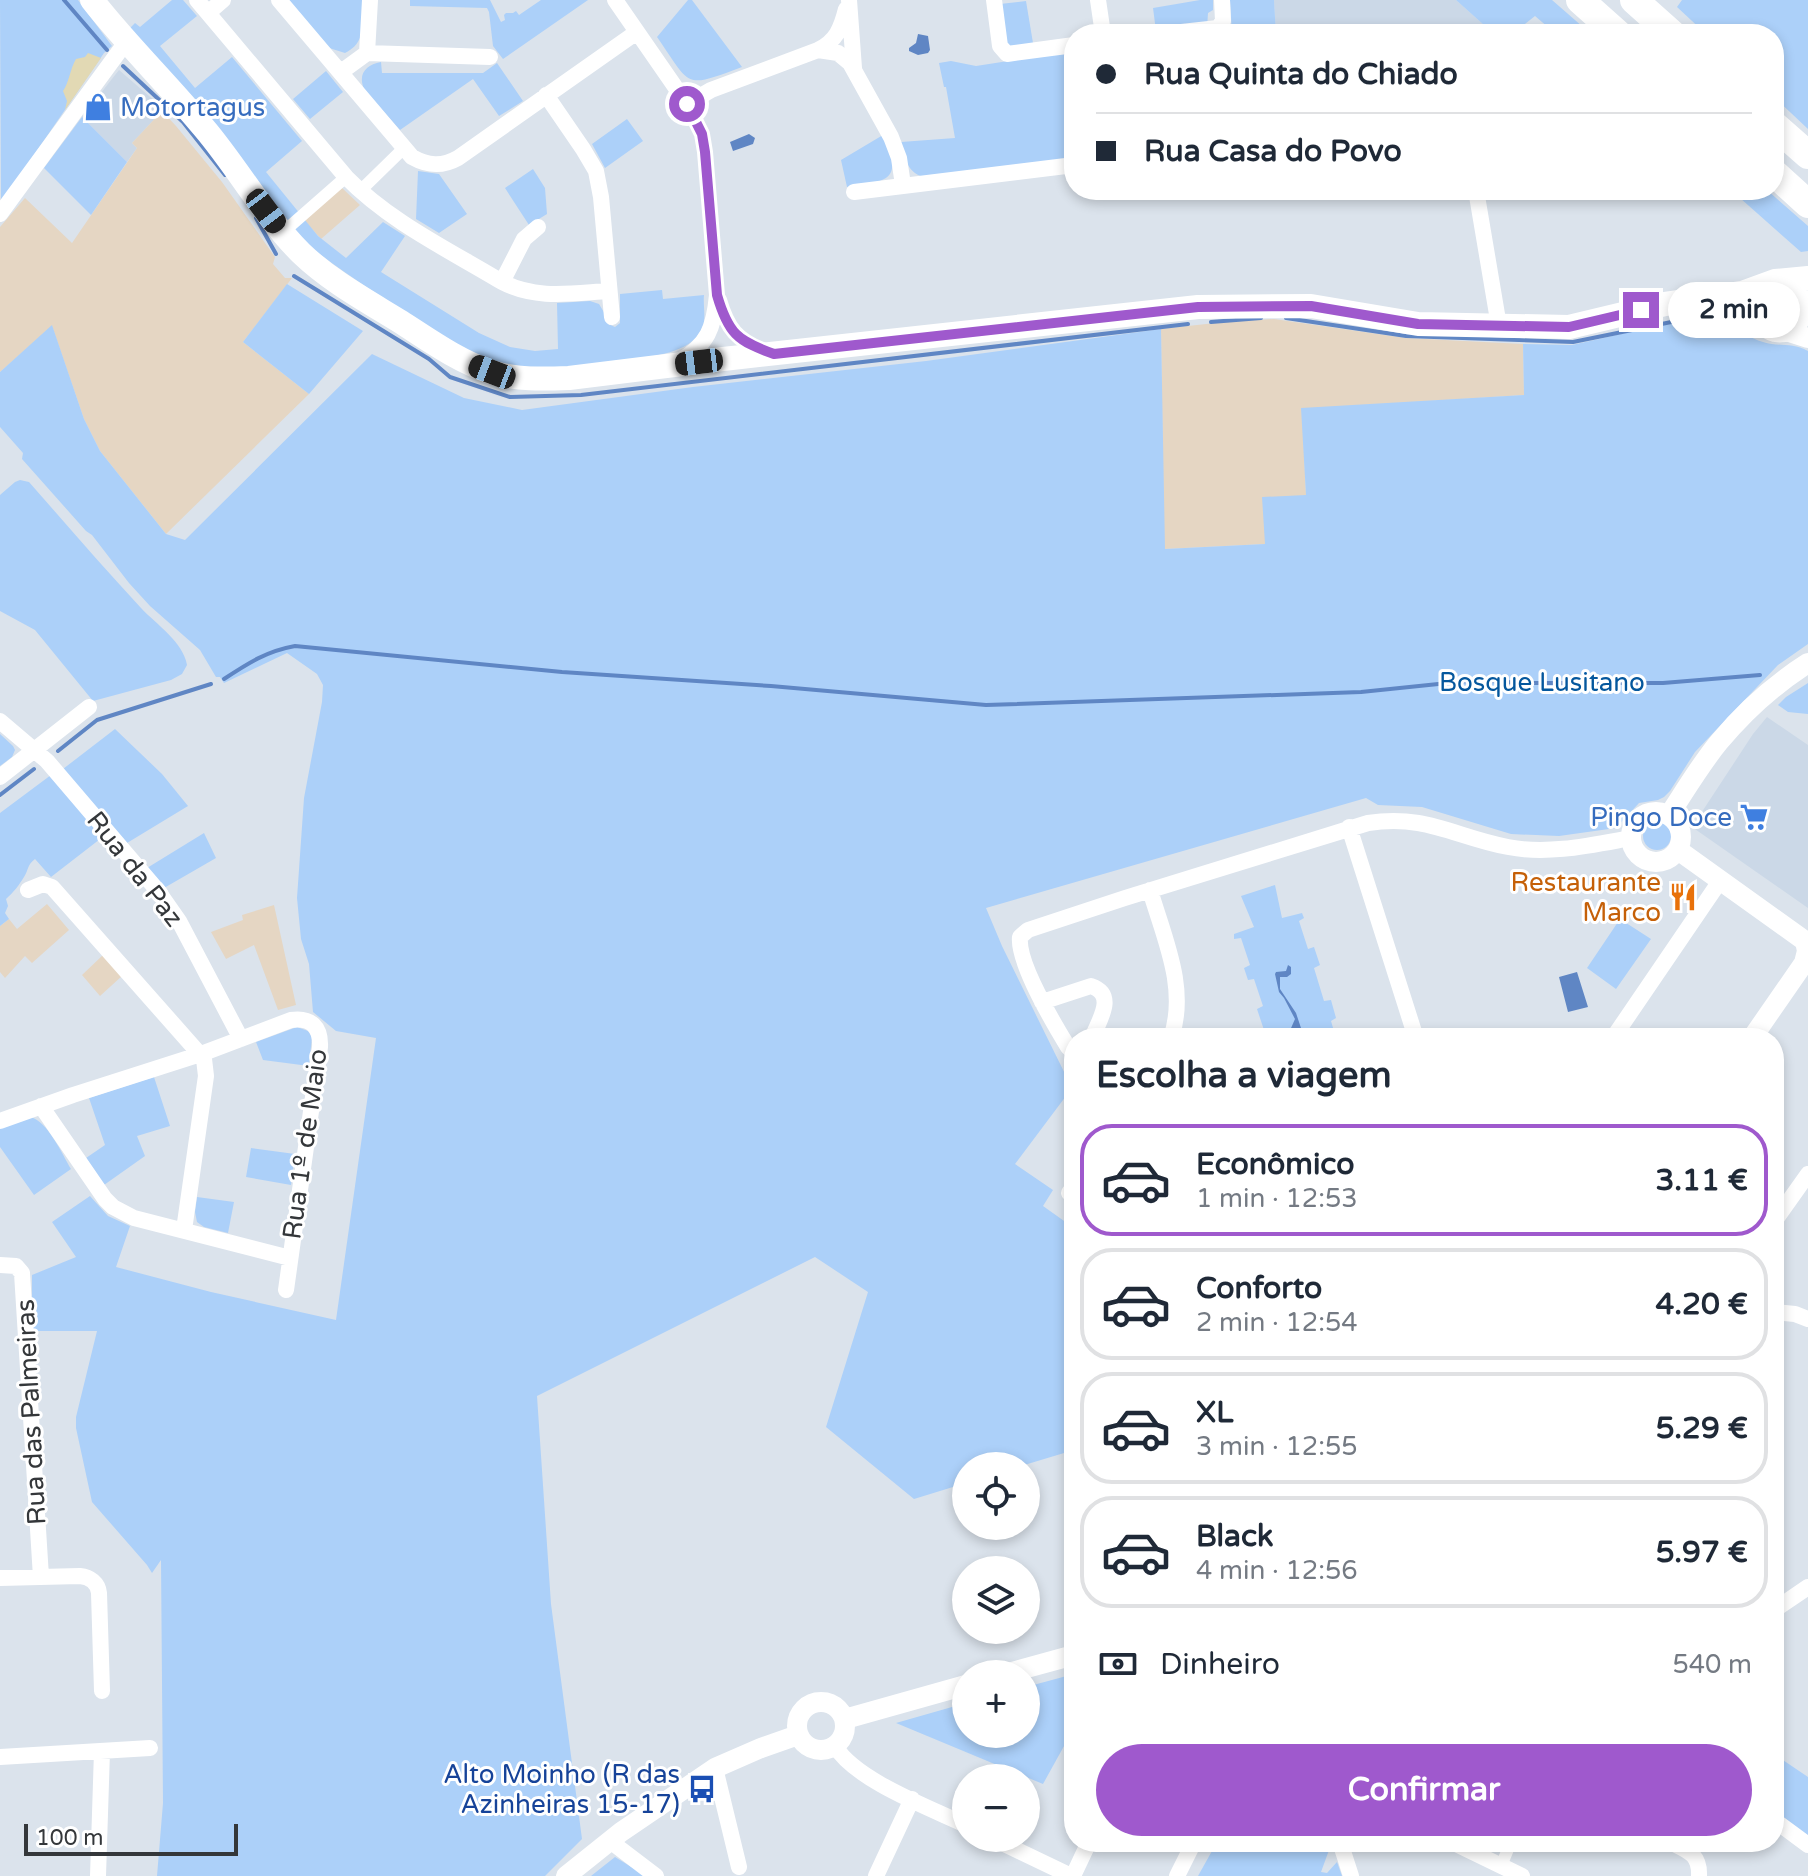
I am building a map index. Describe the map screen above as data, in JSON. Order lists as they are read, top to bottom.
{
  "streets": {
    "street": ["Rua da Paz", "Rua 1º de Maio", "Rua das Palmeiras"]
  },
  "crossings": [
    ["Rua da Paz", "Rua 1º de Maio"]
  ],
  "parks": ["Bosque Lusitano"],
  "places": {
    "shop": ["Motortagus"],
    "supermarket": ["Pingo Doce"],
    "restaurant": ["Restaurante Marco"],
    "bus stop": ["Alto Moinho (R das Azinheiras 15-17)"]
  },
  "scale_bar": "100 m",
  "page": {
    "banner": ["Rua Quinta do Chiado", "Rua Casa do Povo"],
    "bubble": "2 min",
    "heading": "Escolha a viagem",
    "list": [
      {
        "name": "Econômico",
        "note": "1 min · 12:53",
        "value": "3.11 €"
      },
      {
        "name": "Conforto",
        "note": "2 min · 12:54",
        "value": "4.20 €"
      },
      {
        "name": "XL",
        "note": "3 min · 12:55",
        "value": "5.29 €"
      },
      {
        "name": "Black",
        "note": "4 min · 12:56",
        "value": "5.97 €"
      }
    ],
    "map_buttons": ["+", "−"],
    "pay": ["Dinheiro", "540 m"],
    "buttons": "Confirmar",
    "scale": "100 m"
  }
}
